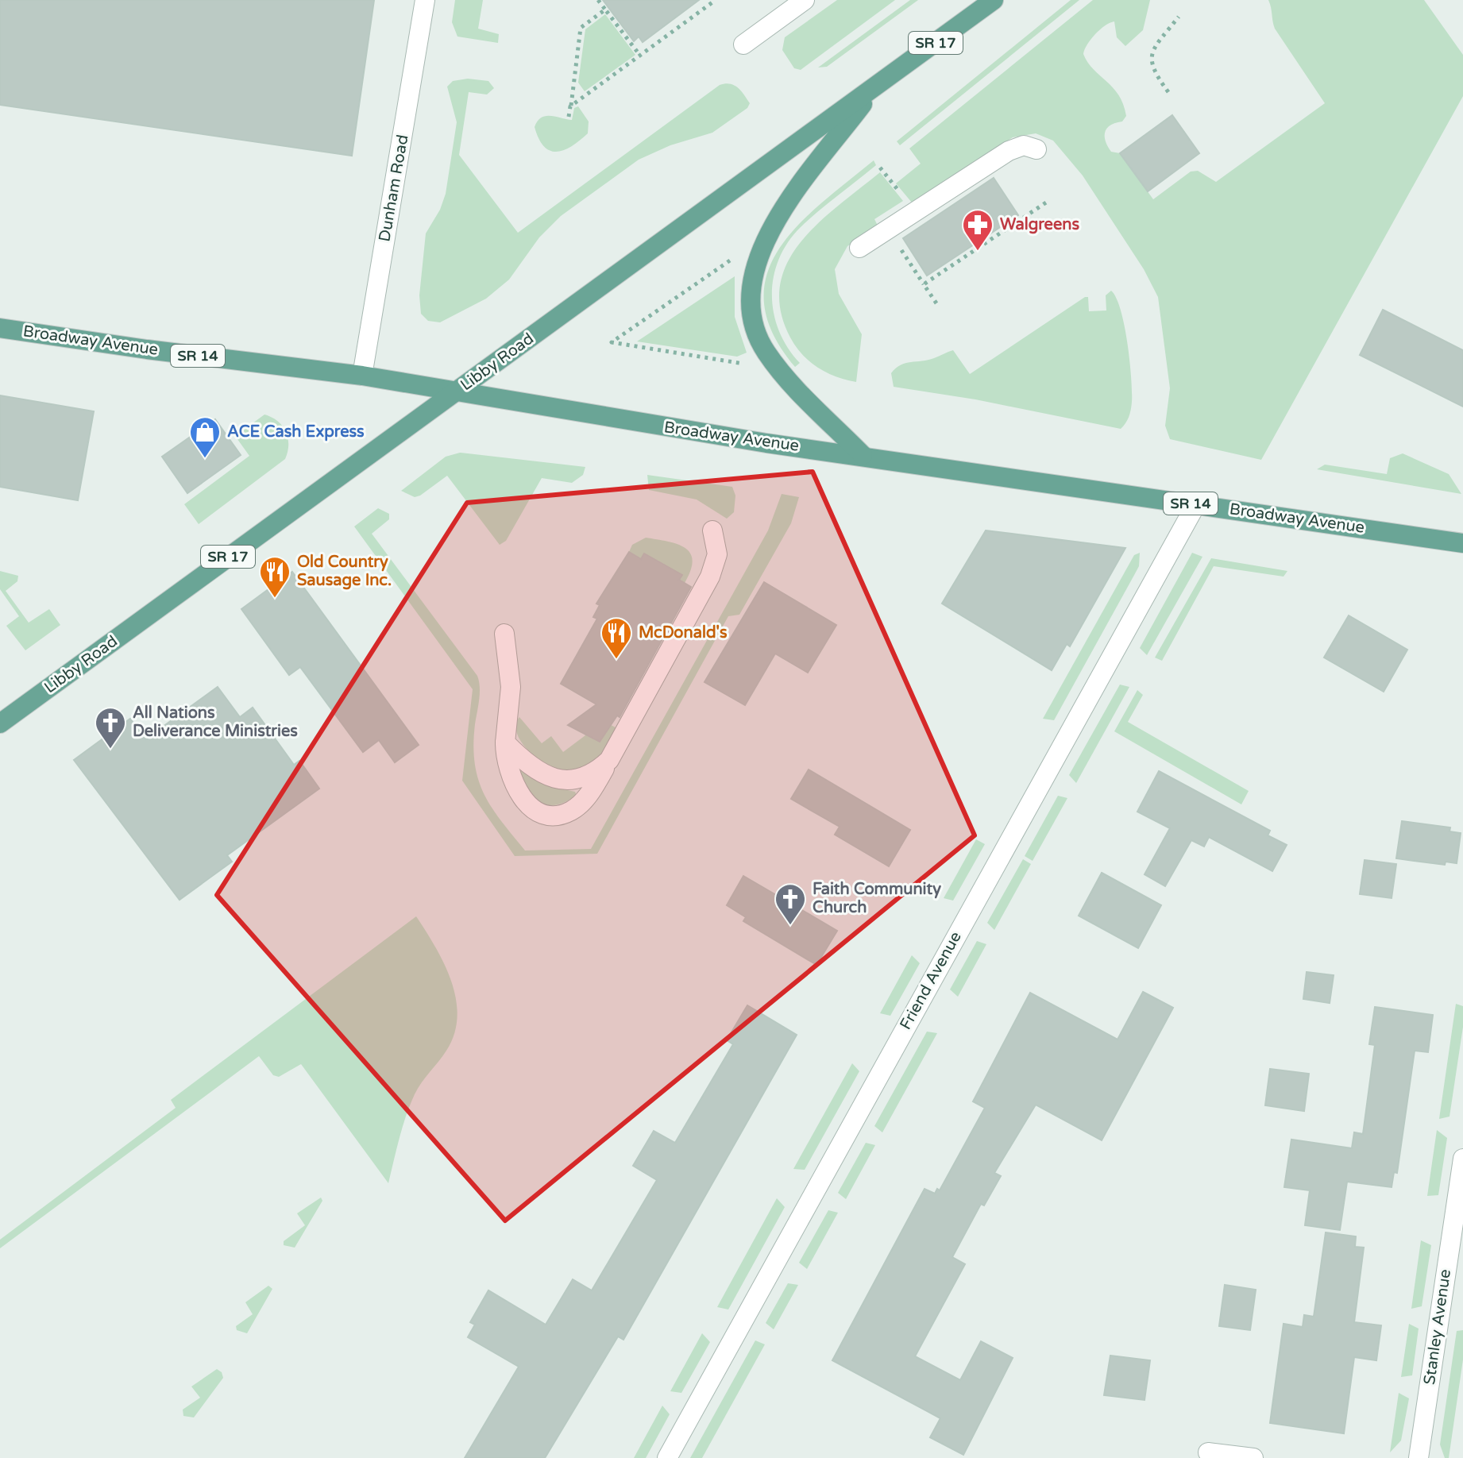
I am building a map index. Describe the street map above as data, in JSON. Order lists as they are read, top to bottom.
{
  "streets": {
    "main road": [
      "SR 17",
      "Broadway Avenue",
      "SR 14",
      "Libby Road"
    ],
    "street": ["Dunham Road", "Friend Avenue", "Stanley Avenue"]
  },
  "crossings": [
    ["Dunham Road", "Broadway Avenue"],
    ["Broadway Avenue", "Libby Road"],
    ["Broadway Avenue", "Friend Avenue"]
  ],
  "places": {
    "pharmacy": ["Walgreens"],
    "shop": ["ACE Cash Express"],
    "restaurant": ["Old Country Sausage Inc.", "McDonald's"],
    "church": ["All Nations Deliverance Ministries", "Faith Community Church"]
  }
}
